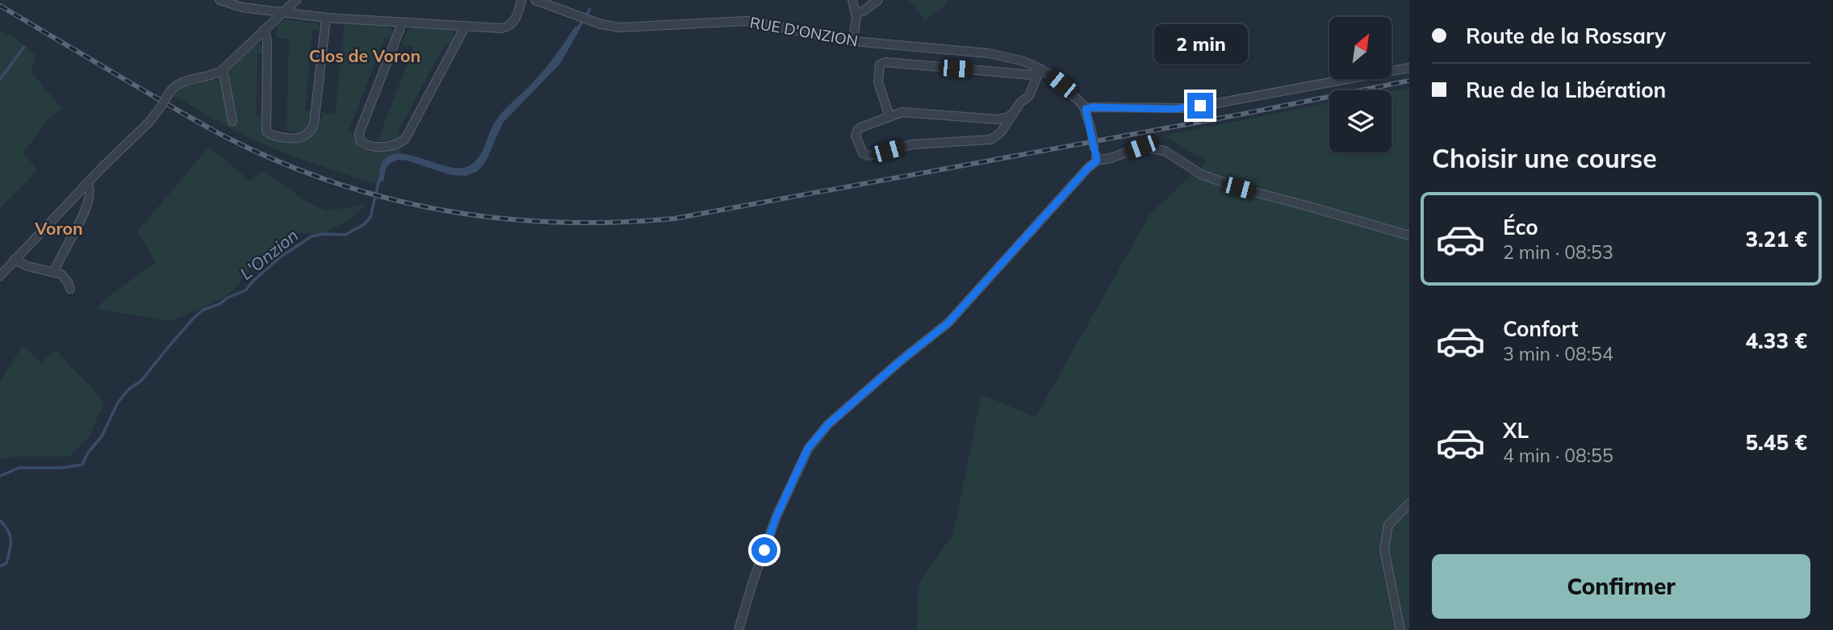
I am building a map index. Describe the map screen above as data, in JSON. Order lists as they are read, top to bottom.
{
  "streets": {
    "street": ["RUE D'ONZION"]
  },
  "districts": ["Clos de Voron", "Voron"],
  "water": ["L'Onzion"],
  "north": "top right",
  "page": {
    "banner": ["Route de la Rossary", "Rue de la Libération"],
    "bubble": "2 min",
    "heading": "Choisir une course",
    "list": [
      {
        "name": "Éco",
        "note": "2 min · 08:53",
        "value": "3.21 €"
      },
      {
        "name": "Confort",
        "note": "3 min · 08:54",
        "value": "4.33 €"
      },
      {
        "name": "XL",
        "note": "4 min · 08:55",
        "value": "5.45 €"
      }
    ],
    "buttons": "Confirmer"
  }
}
